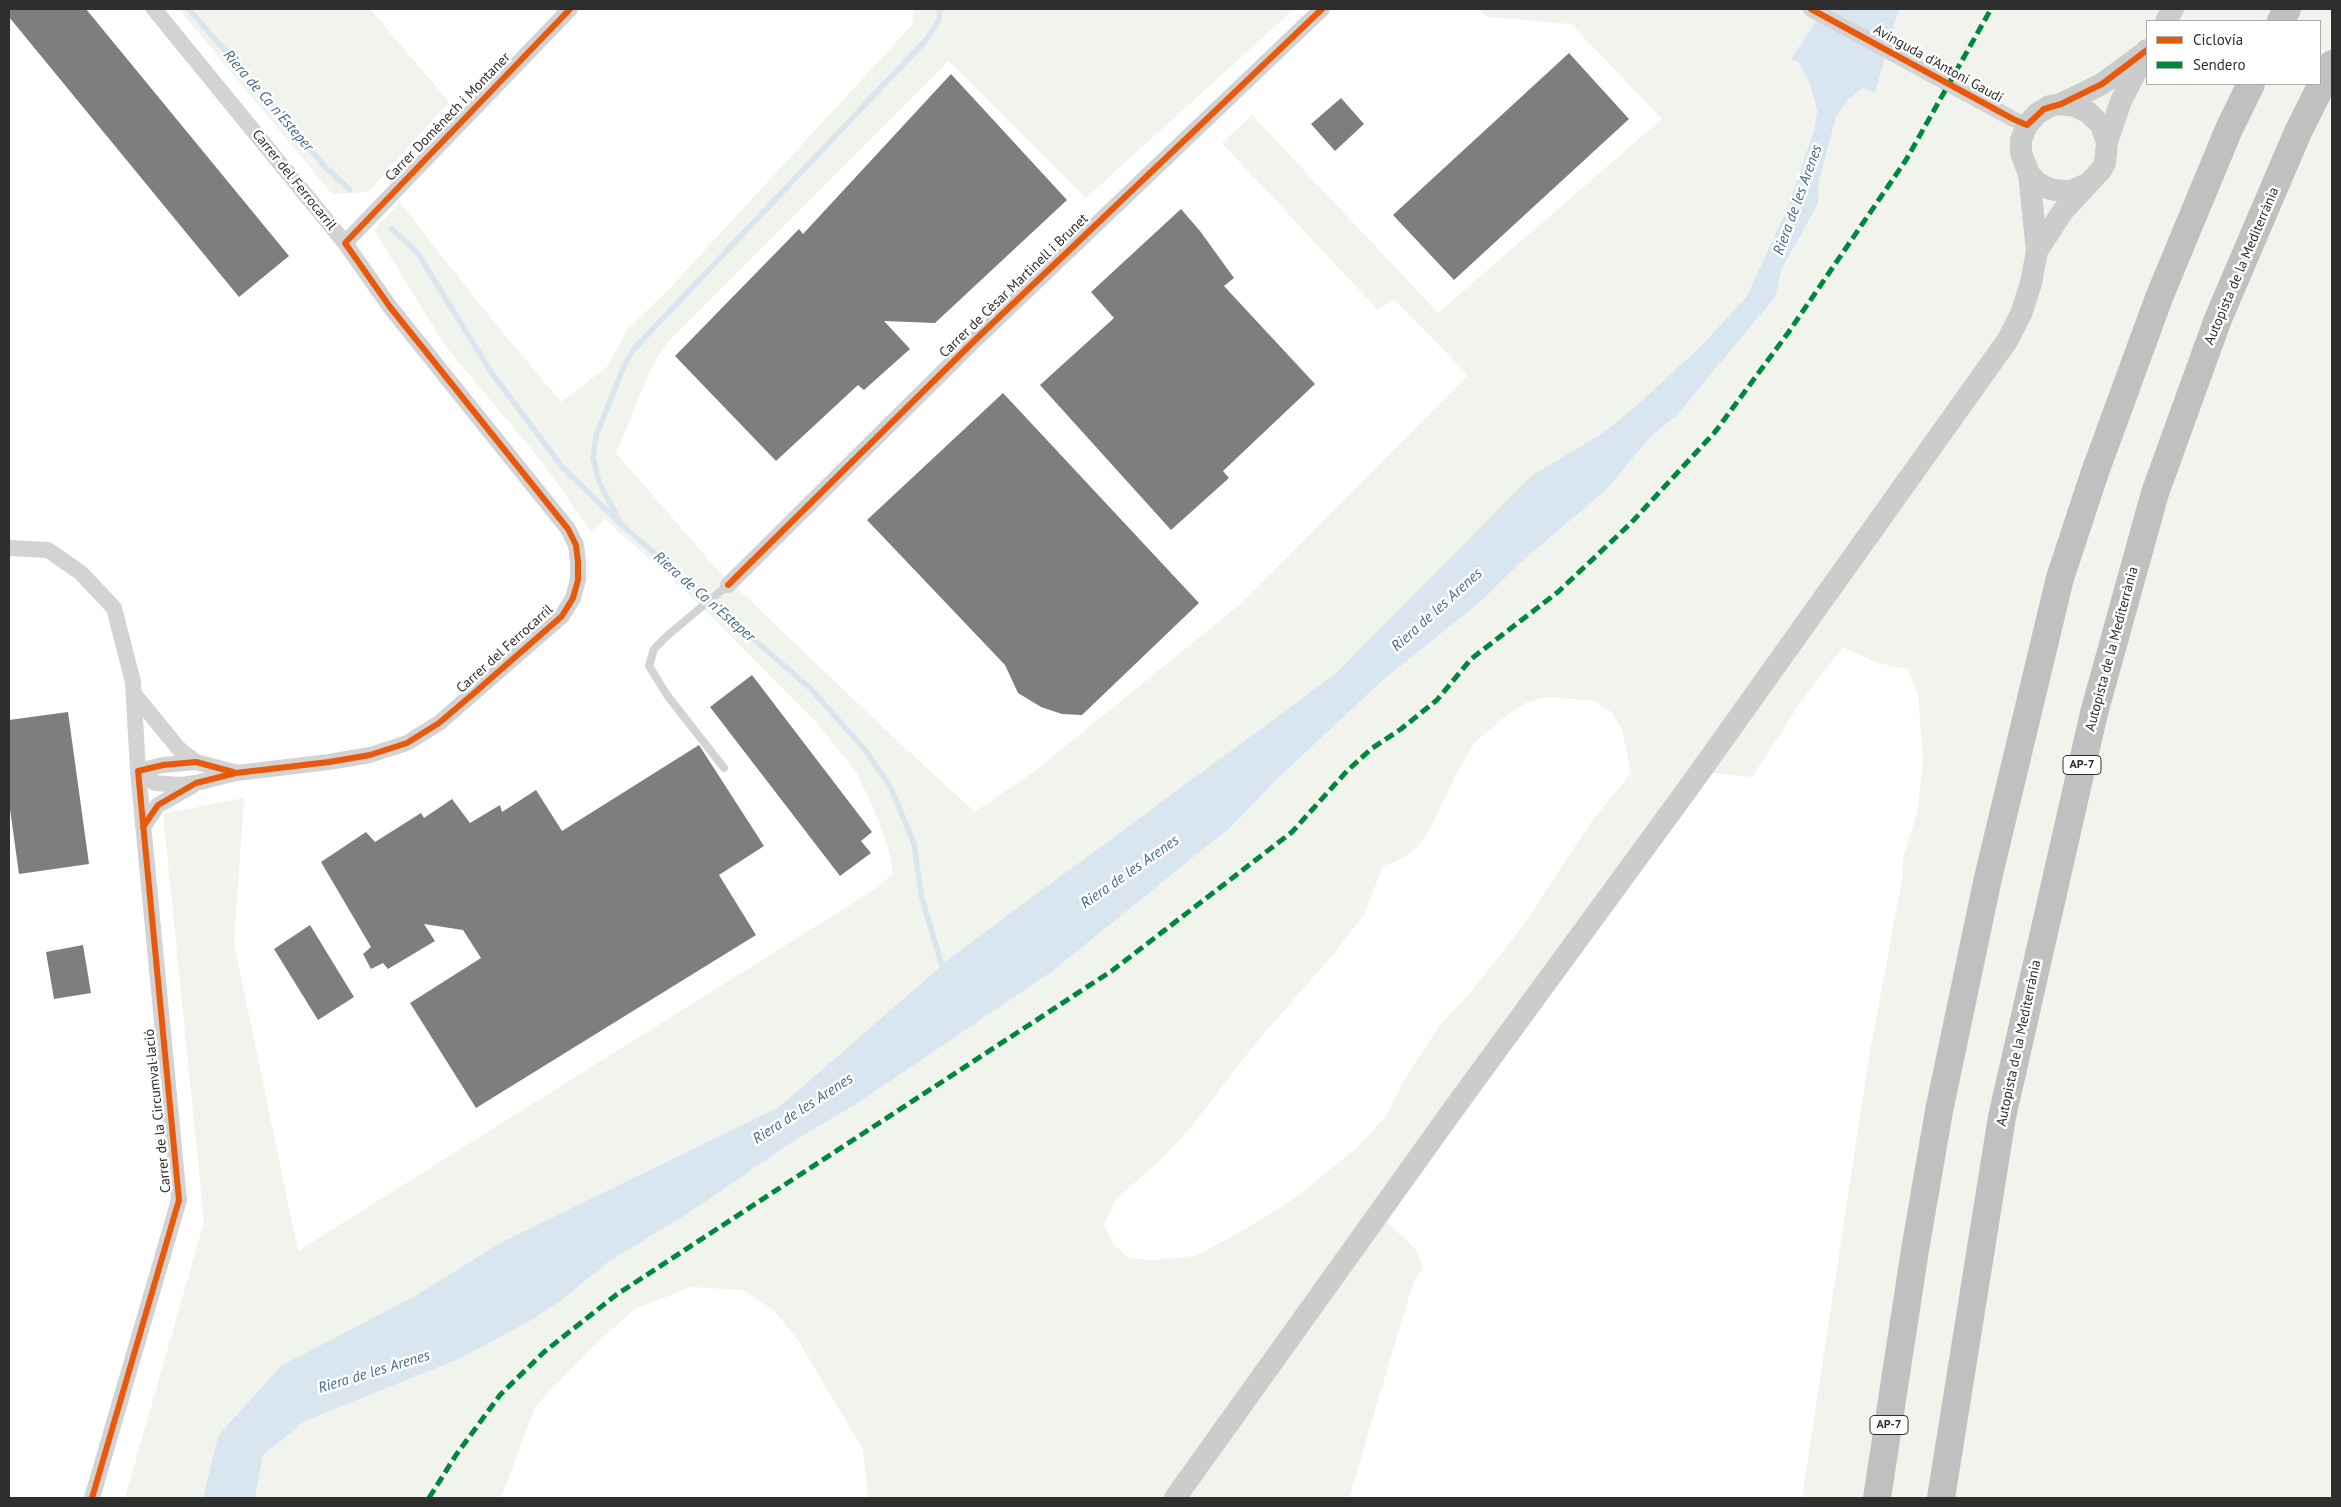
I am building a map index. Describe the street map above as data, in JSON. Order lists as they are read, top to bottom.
{
  "streets": {
    "highway": ["Autopista de la Mediterrània", "AP-7"],
    "street": [
      "Avinguda d'Antoni Gaudí",
      "Carrer Domènech i Montaner",
      "Carrer del Ferrocarril",
      "Carrer de Cèsar Martinell i Brunet",
      "Carrer de la Circumval·lació"
    ]
  },
  "crossings": [
    ["Carrer Domènech i Montaner", "Carrer del Ferrocarril"],
    ["Carrer del Ferrocarril", "Carrer de la Circumval·lació"]
  ],
  "water": ["Riera de Ca n'Esteper", "Riera de les Arenes"],
  "legend": ["Ciclovía", "Sendero"]
}
